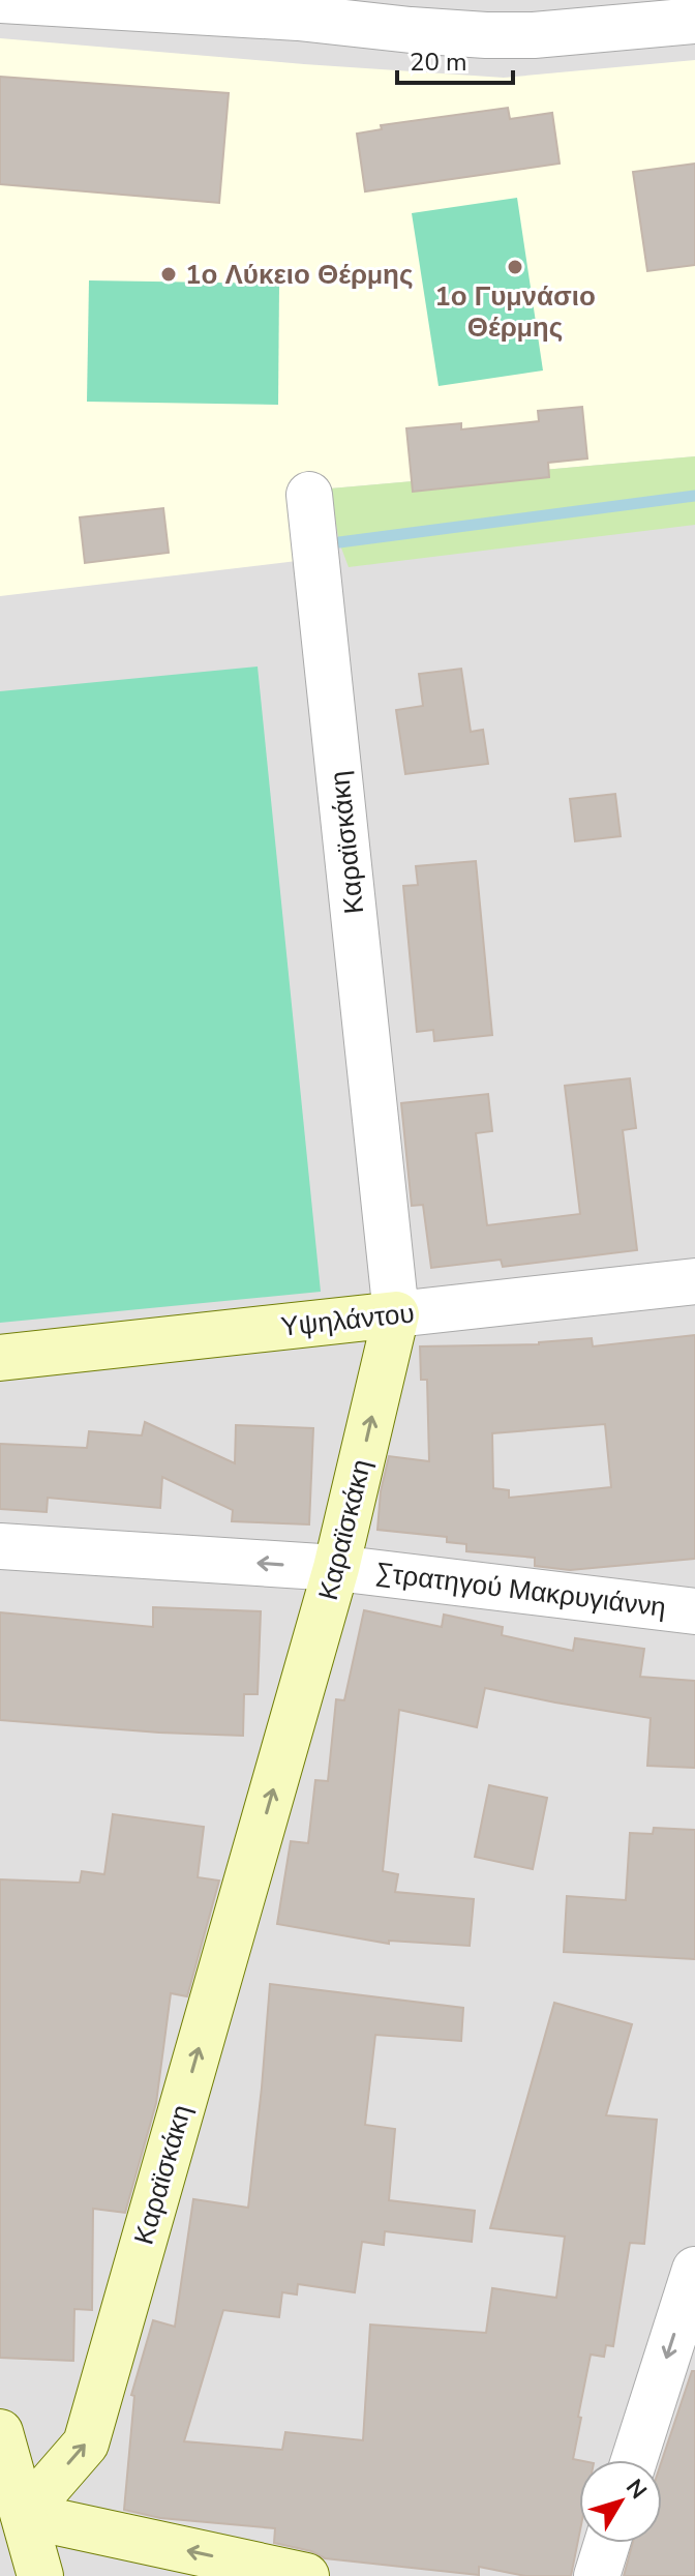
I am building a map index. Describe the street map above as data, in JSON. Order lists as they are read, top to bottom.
{
  "streets": {
    "street": ["Καραϊσκάκη", "Υψηλάντου", "Στρατηγού Μακρυγιάννη"]
  },
  "crossings": [
    ["Καραϊσκάκη", "Υψηλάντου"],
    ["Καραϊσκάκη", "Στρατηγού Μακρυγιάννη"]
  ],
  "one_way": ["Καραϊσκάκη", "Στρατηγού Μακρυγιάννη"],
  "places": ["1ο Γυμνάσιο Θέρμης", "1ο Λύκειο Θέρμης"],
  "scale_bar": "20 m",
  "north": "top right"
}
